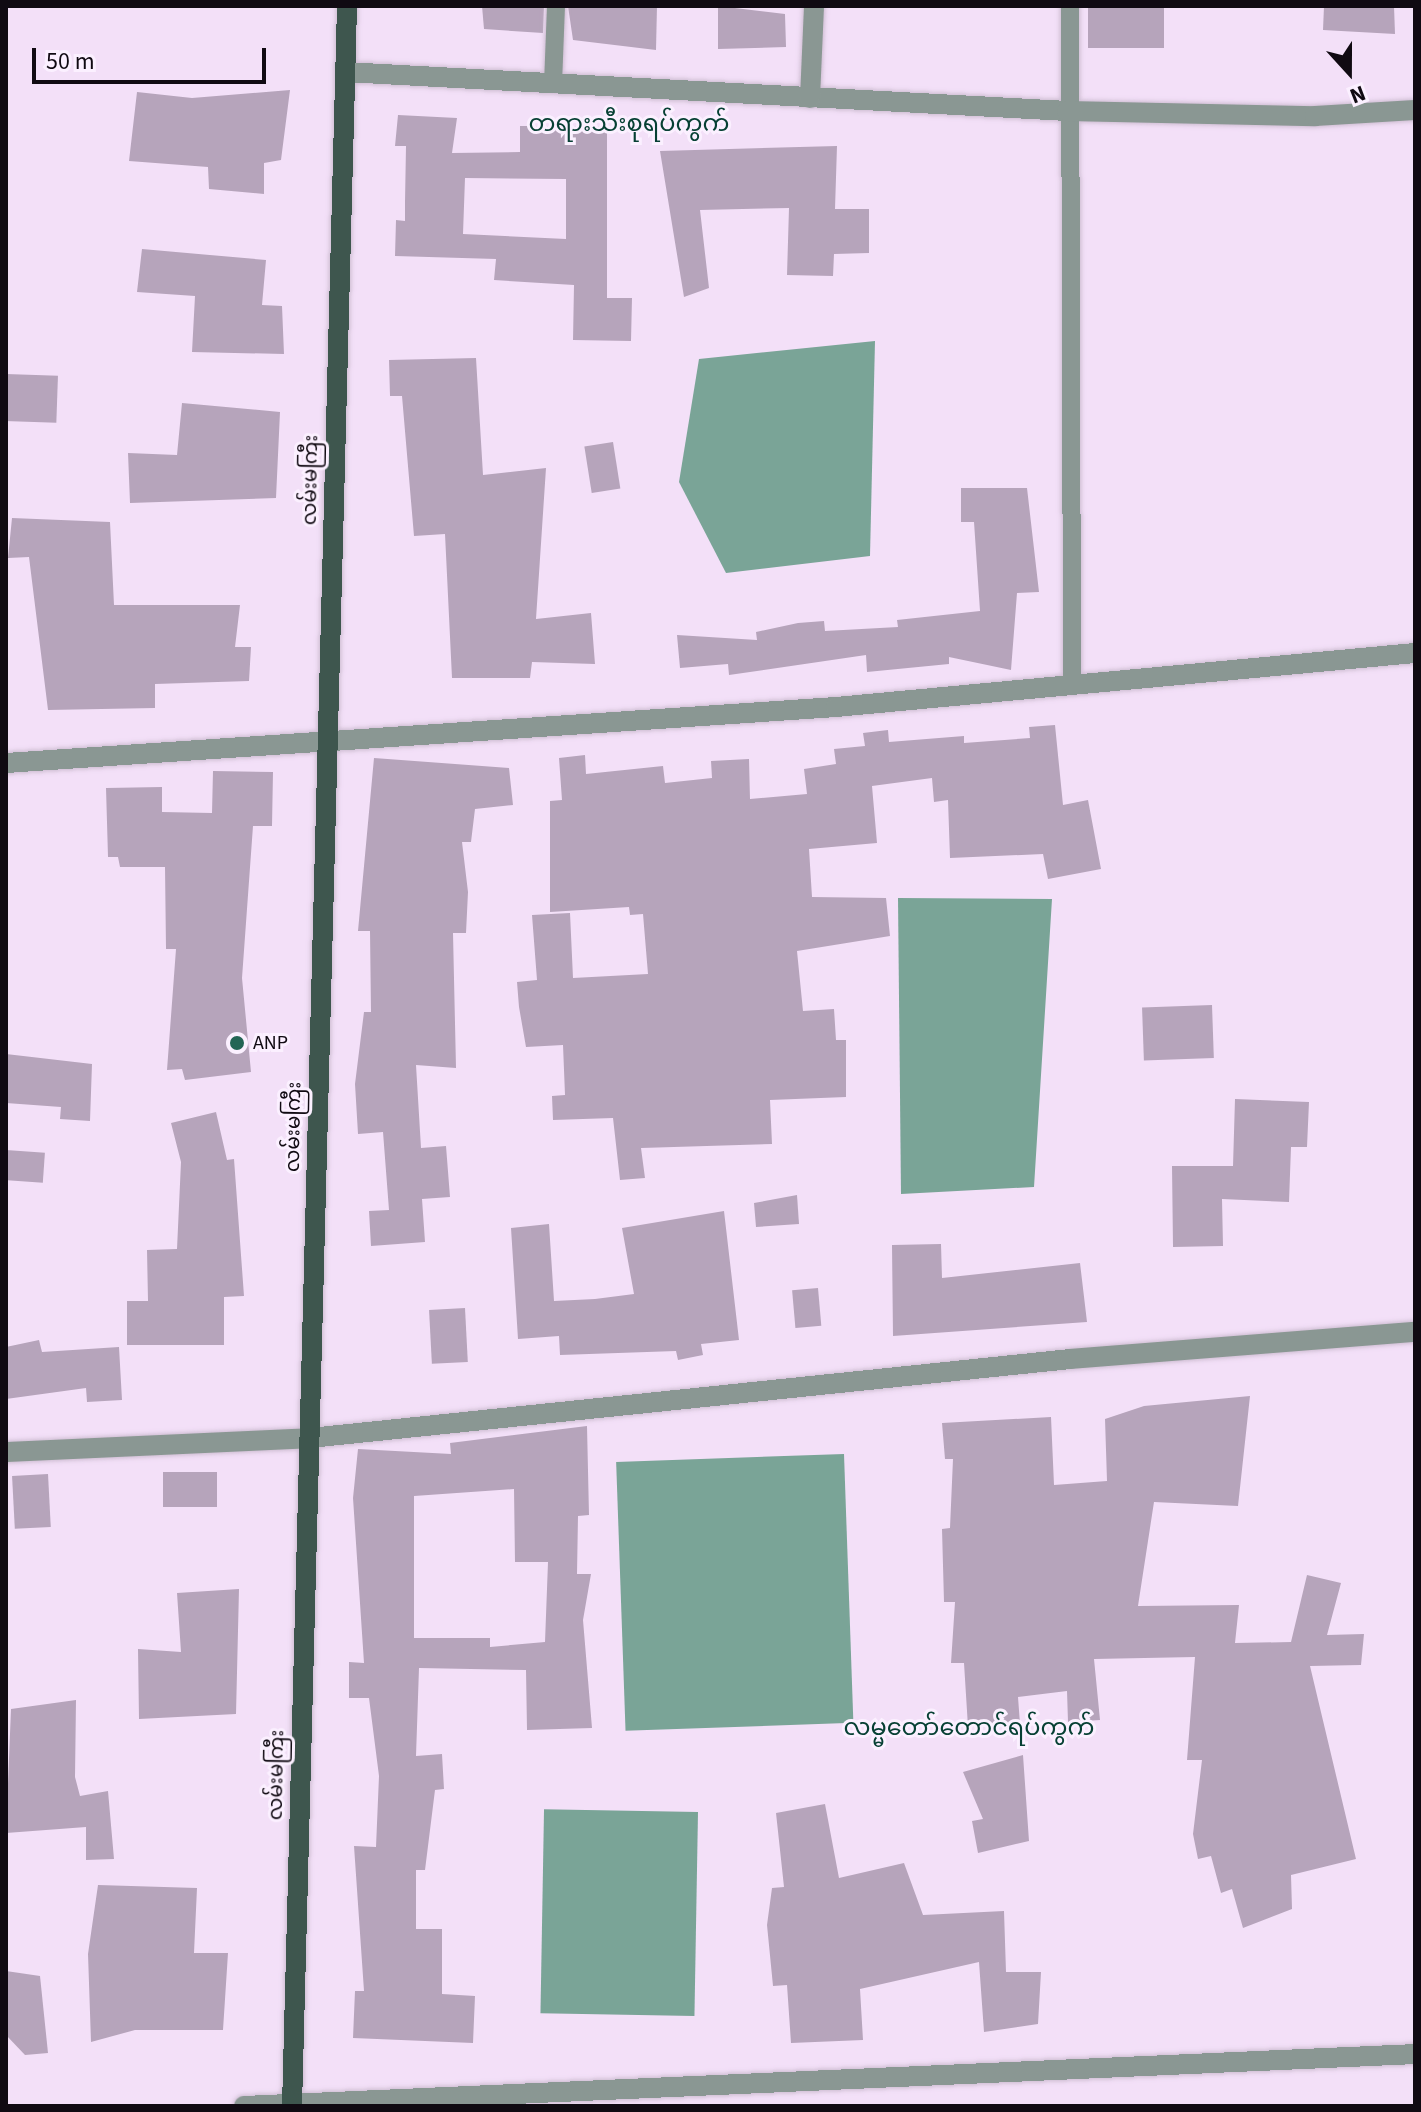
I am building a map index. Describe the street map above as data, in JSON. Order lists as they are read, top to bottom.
{
  "streets": {
    "main road": ["လမ်းမကြီး"]
  },
  "districts": ["တရားသီးစုရပ်ကွက်", "လမ္မတော်တောင်ရပ်ကွက်"],
  "places": ["ANP"],
  "scale_bar": "50 m",
  "north": "bottom"
}
